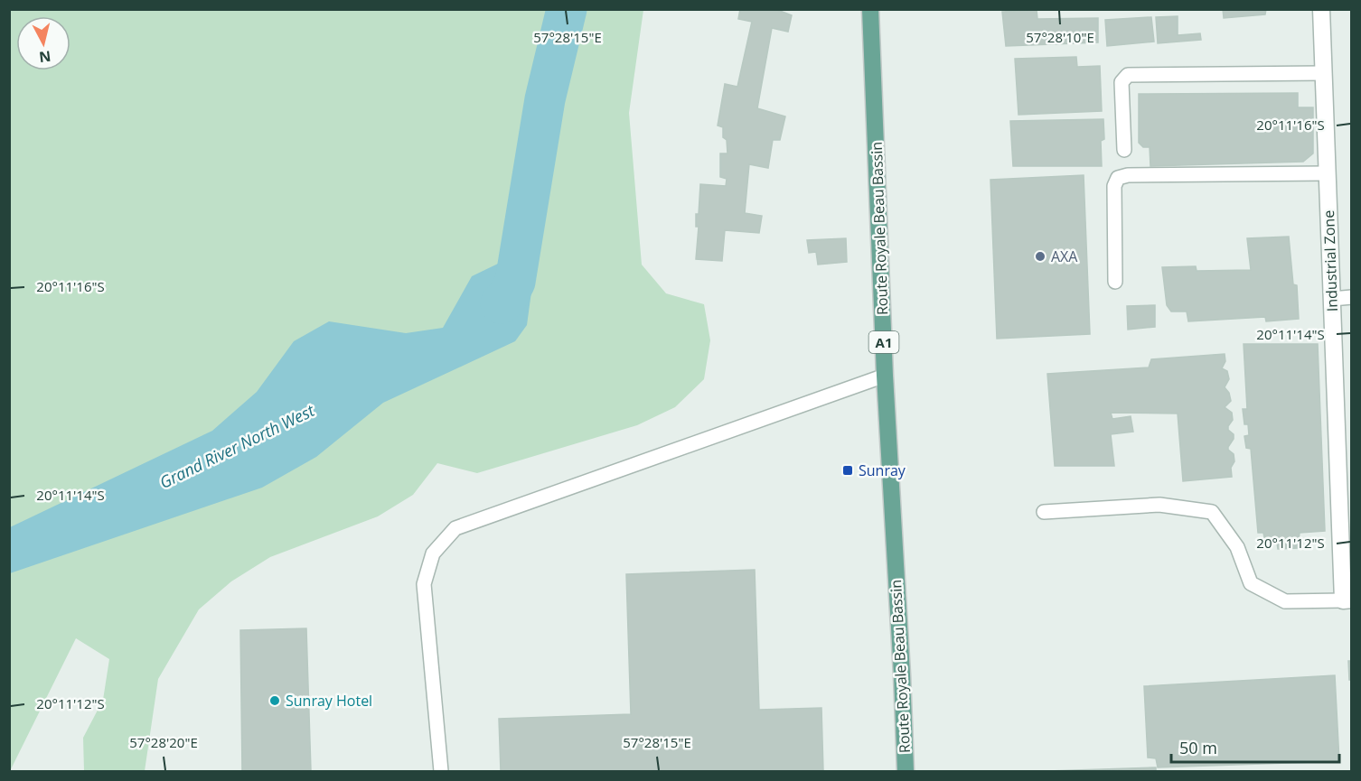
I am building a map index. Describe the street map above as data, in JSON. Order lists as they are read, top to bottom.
{
  "streets": {
    "main road": ["Route Royale Beau Bassin", "A1"],
    "street": ["Industrial Zone"]
  },
  "water": ["Grand River North West"],
  "places": {
    "other": ["AXA", "Sunray Hotel"],
    "transit": ["Sunray"]
  },
  "scale_bar": "50 m",
  "north": "bottom",
  "coordinates": [
    "57°28'15\"E",
    "57°28'10\"E",
    "20°11'16\"S",
    "20°11'14\"S",
    "20°11'12\"S",
    "57°28'20\"E"
  ]
}
